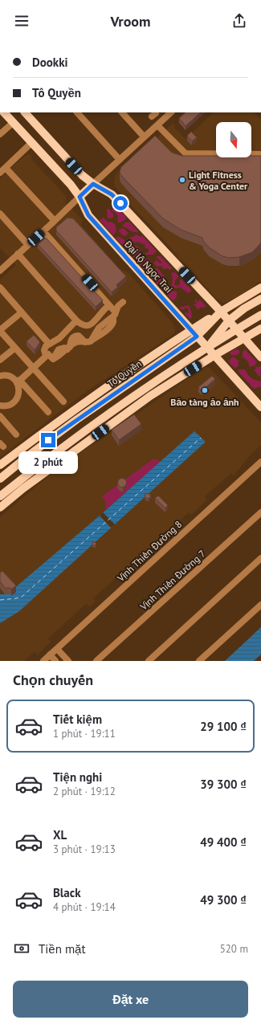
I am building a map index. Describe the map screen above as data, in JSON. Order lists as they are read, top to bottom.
{
  "streets": {
    "main road": ["Đại lộ Ngọc Trai", "Tô Quyền"],
    "street": ["Vịnh Thiên Đường 8", "Vịnh Thiên Đường 7"]
  },
  "crossings": [
    ["Đại lộ Ngọc Trai", "Tô Quyền"]
  ],
  "places": ["Light Fitness & Yoga Center", "Bảo tàng ảo ảnh"],
  "north": "bottom",
  "page": {
    "header": "Vroom",
    "banner": ["Dookki", "Tô Quyền"],
    "bubble": "2 phút",
    "heading": "Chọn chuyến",
    "list": [
      {
        "name": "Tiết kiệm",
        "note": "1 phút · 19:11",
        "value": "29 100 ₫"
      },
      {
        "name": "Tiện nghi",
        "note": "2 phút · 19:12",
        "value": "39 300 ₫"
      },
      {
        "name": "XL",
        "note": "3 phút · 19:13",
        "value": "49 400 ₫"
      },
      {
        "name": "Black",
        "note": "4 phút · 19:14",
        "value": "49 300 ₫"
      }
    ],
    "pay": ["Tiền mặt", "520 m"],
    "buttons": "Đặt xe"
  }
}
